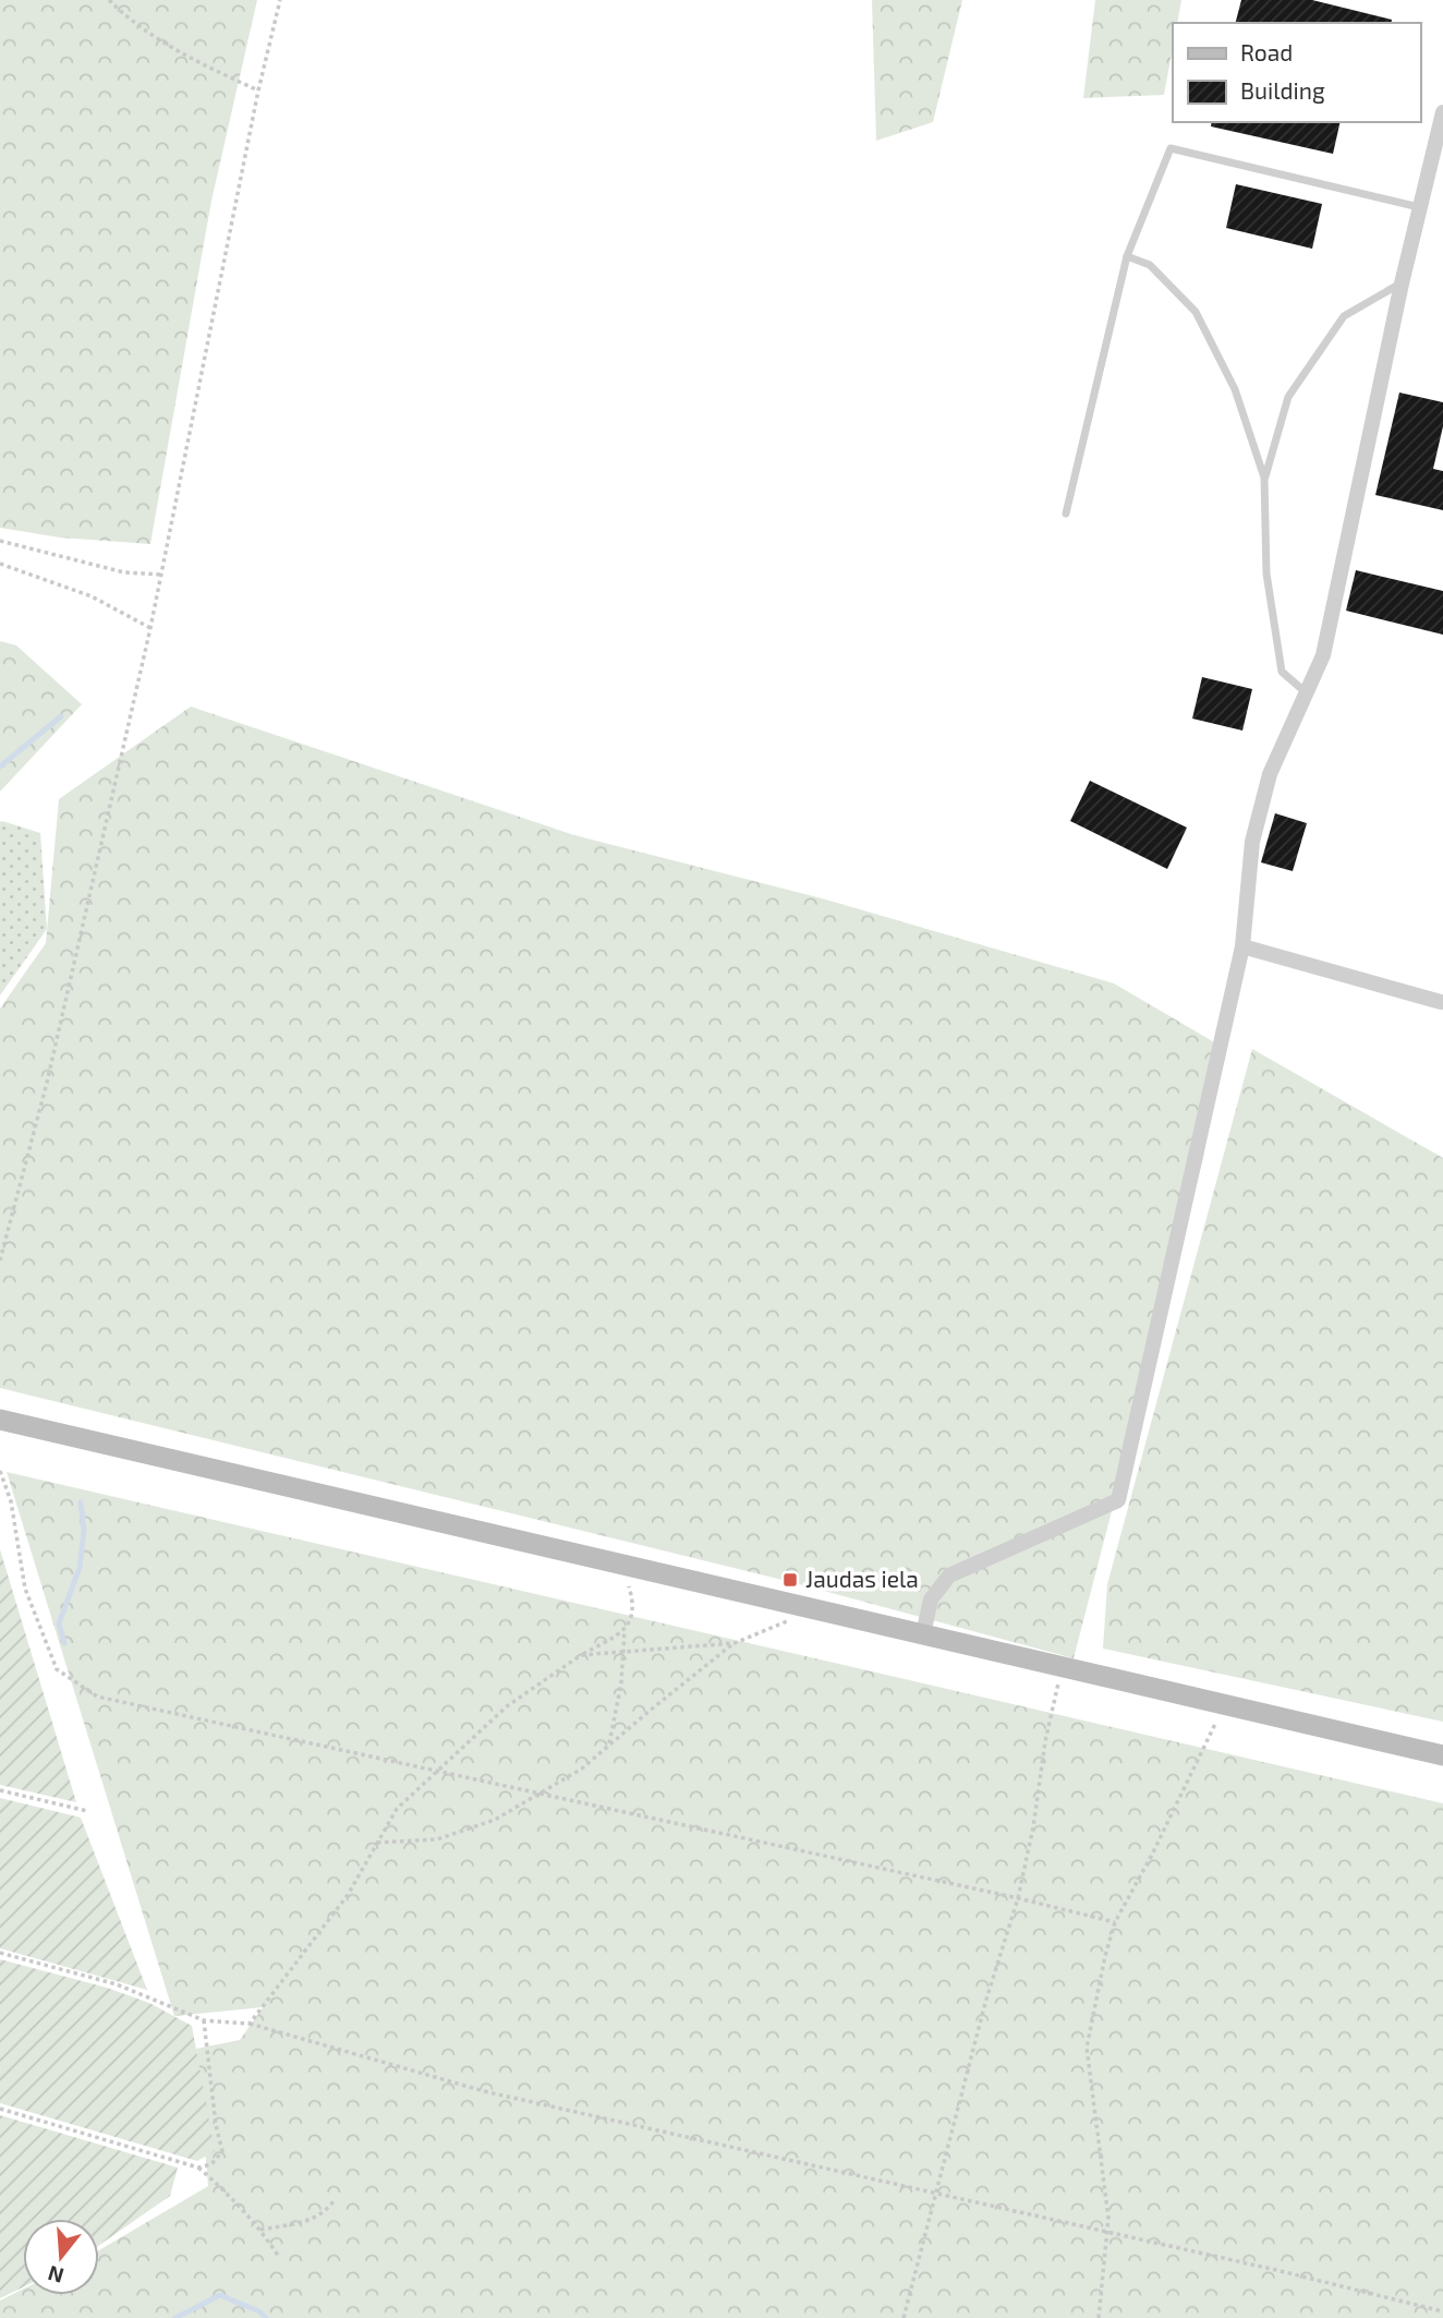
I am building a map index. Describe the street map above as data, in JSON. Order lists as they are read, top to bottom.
{
  "places": {
    "transit": ["Jaudas iela"]
  },
  "legend": ["Road", "Building"],
  "north": "bottom"
}
